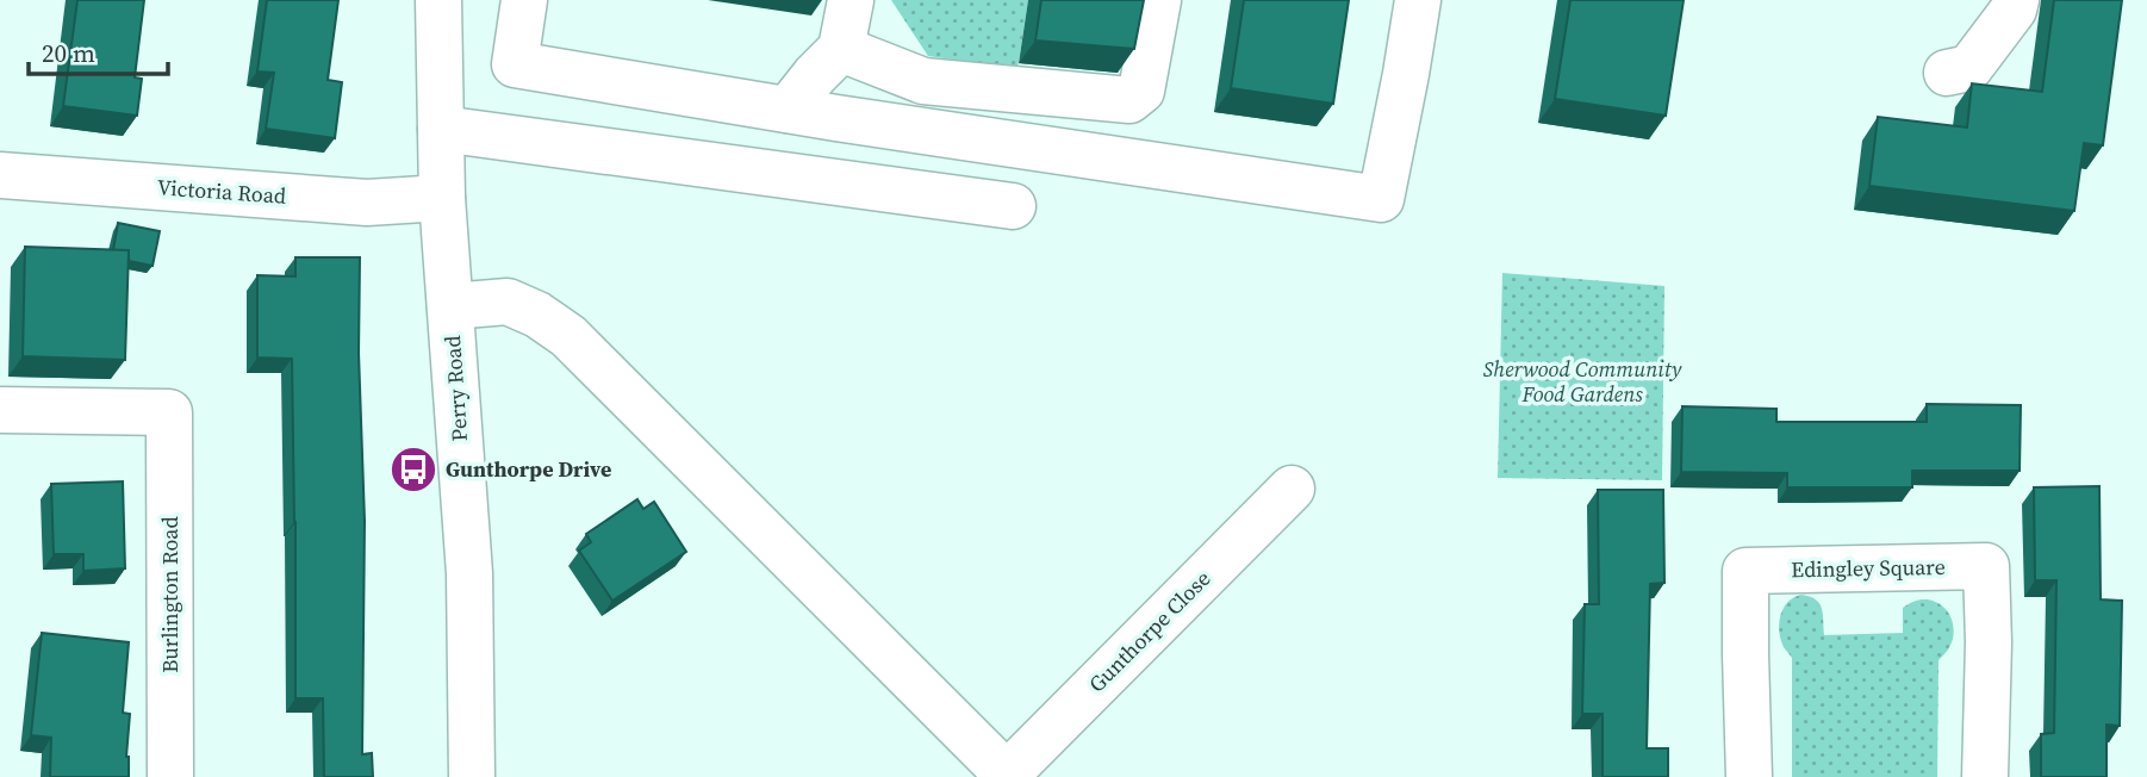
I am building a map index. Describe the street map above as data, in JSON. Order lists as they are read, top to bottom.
{
  "streets": {
    "street": [
      "Victoria Road",
      "Perry Road",
      "Edingley Square",
      "Burlington Road",
      "Gunthorpe Close"
    ]
  },
  "crossings": [
    ["Victoria Road", "Perry Road"]
  ],
  "parks": ["Sherwood Community Food Gardens"],
  "places": {
    "bus stop": ["Gunthorpe Drive"]
  },
  "scale_bar": "20 m"
}
